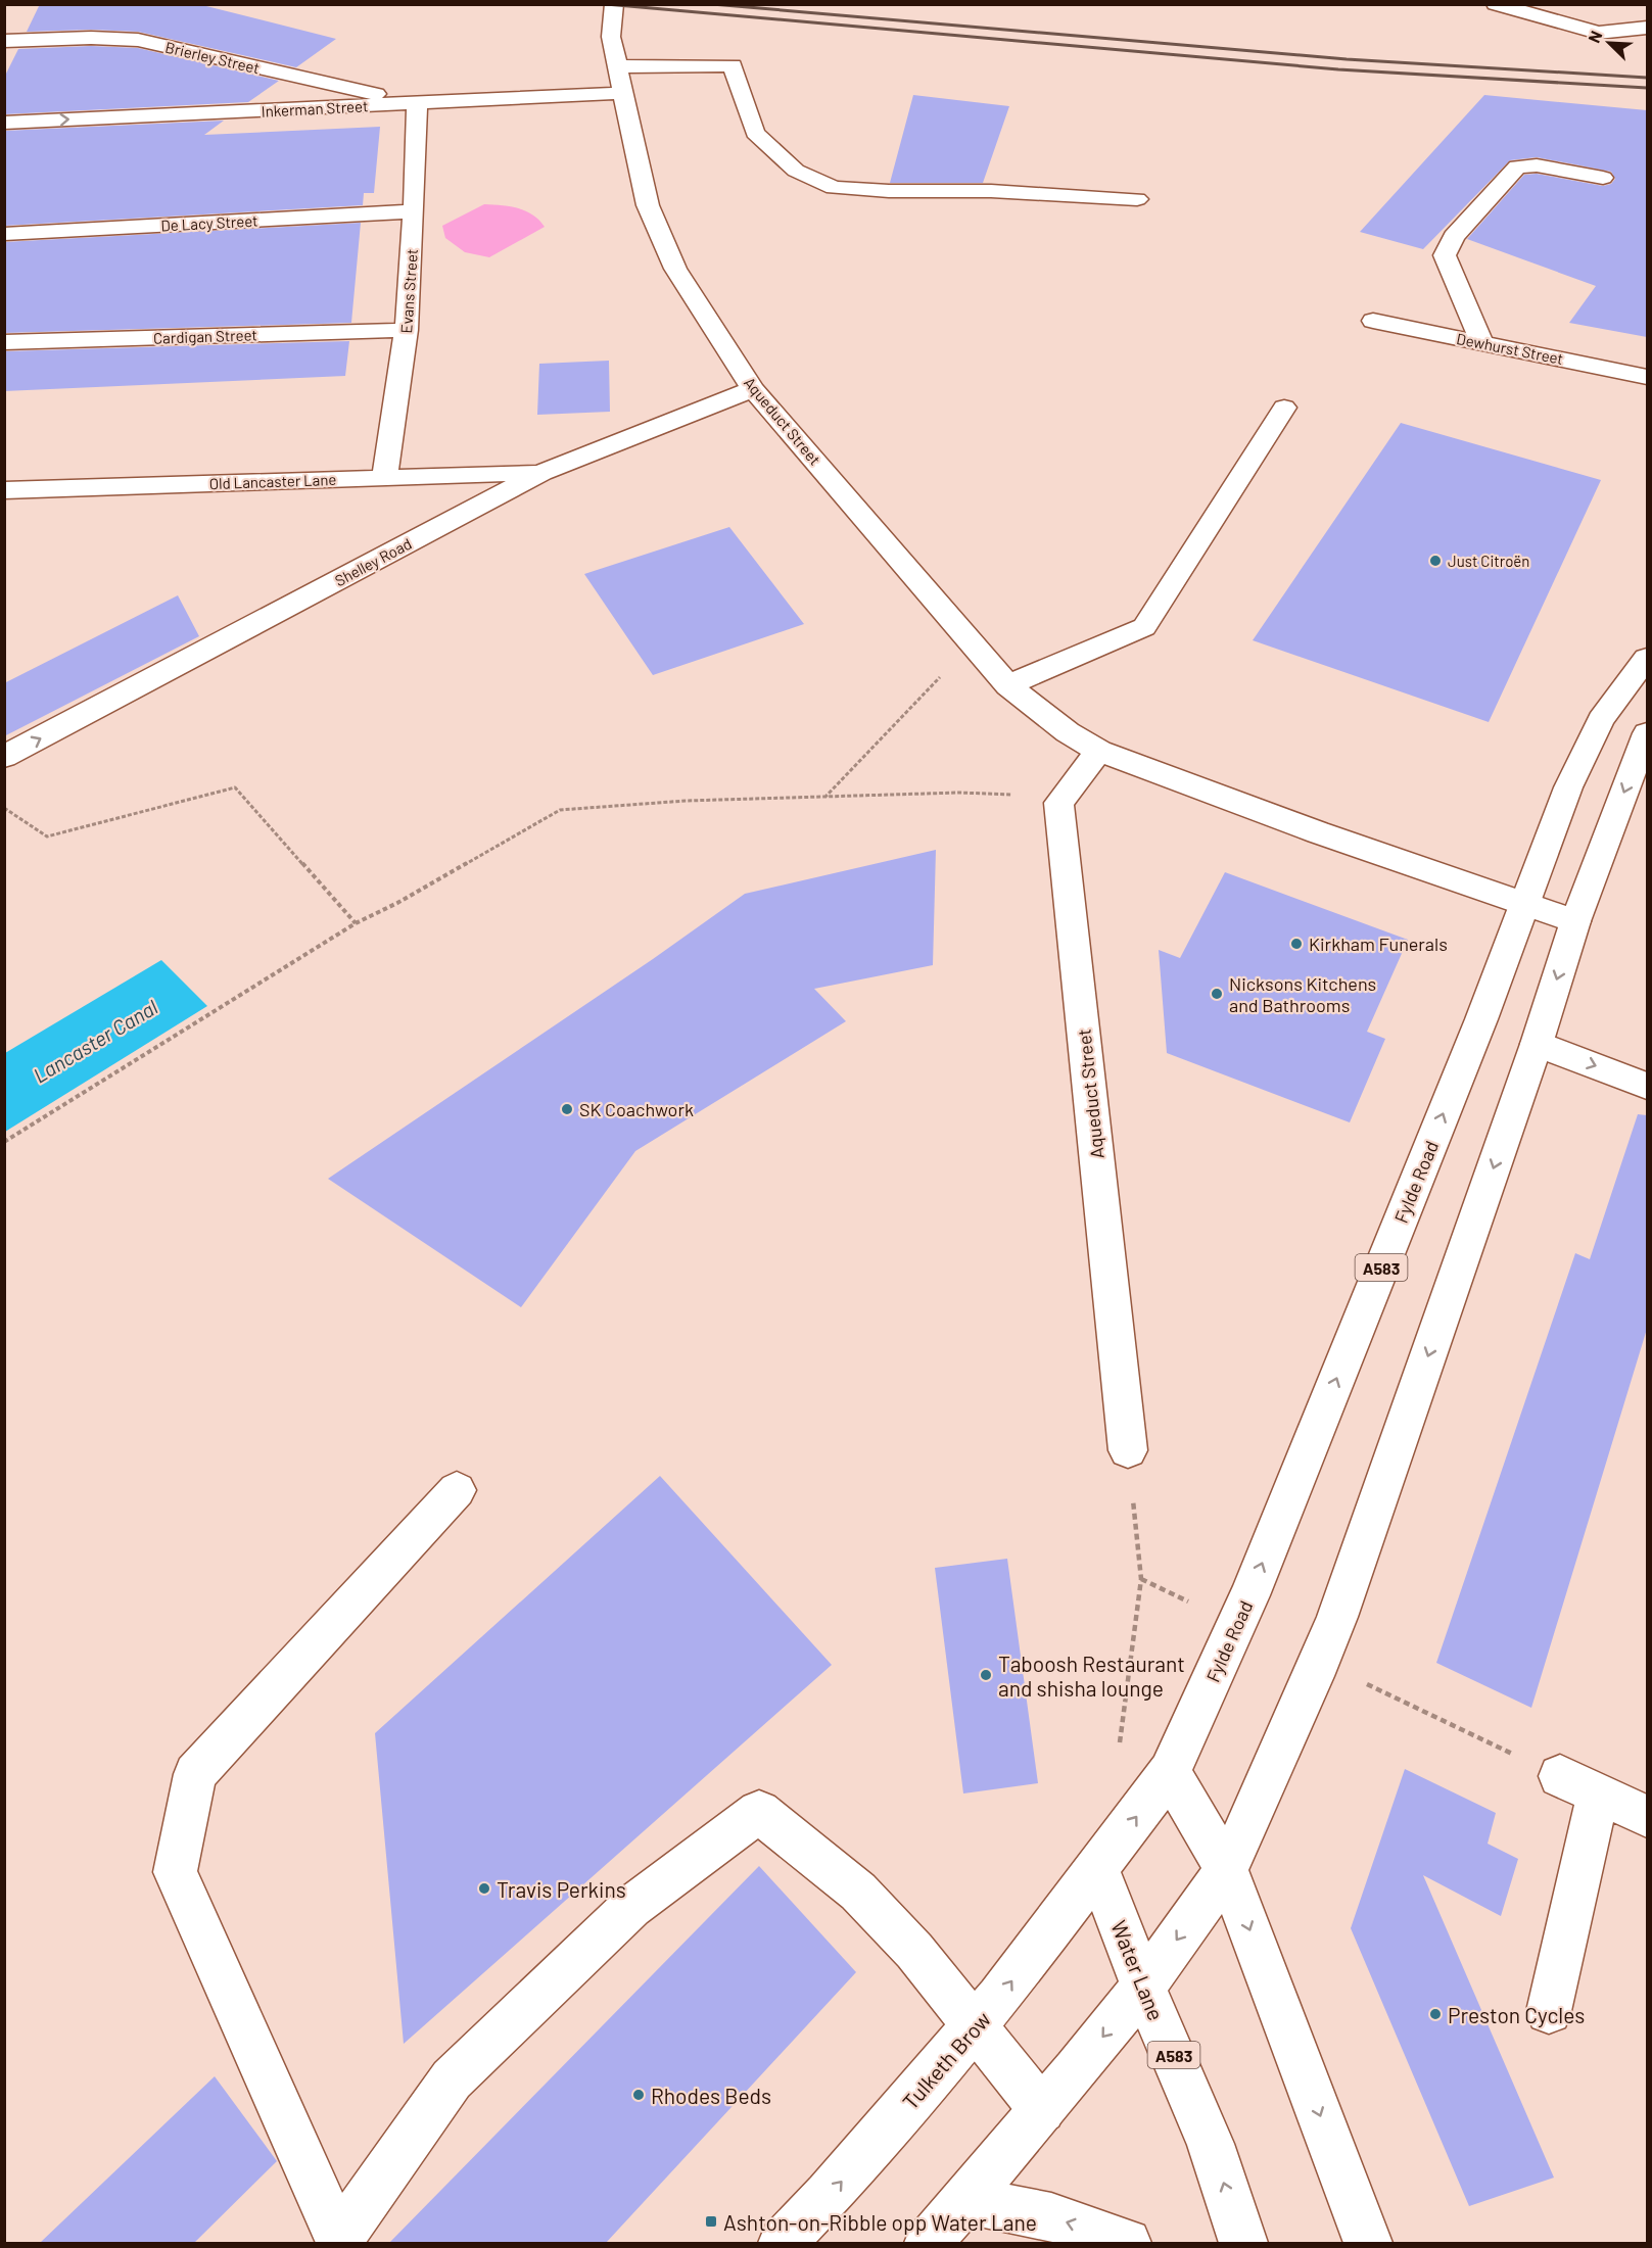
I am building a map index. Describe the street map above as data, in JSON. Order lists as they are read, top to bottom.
{
  "streets": {
    "street": [
      "Brierley Street",
      "Inkerman Street",
      "De Lacy Street",
      "Evans Street",
      "Cardigan Street",
      "Dewhurst Street",
      "Aqueduct Street",
      "Old Lancaster Lane",
      "Shelley Road",
      "Fylde Road",
      "A583",
      "Water Lane",
      "Tulketh Brow"
    ]
  },
  "crossings": [
    ["Brierley Street", "Inkerman Street"],
    ["Brierley Street", "Evans Street"],
    ["Inkerman Street", "Evans Street"],
    ["Inkerman Street", "Aqueduct Street"],
    ["De Lacy Street", "Evans Street"],
    ["Evans Street", "Cardigan Street"],
    ["Evans Street", "Old Lancaster Lane"],
    ["Aqueduct Street", "Shelley Road"],
    ["Aqueduct Street", "Fylde Road"],
    ["Old Lancaster Lane", "Shelley Road"],
    ["Fylde Road", "Water Lane"],
    ["Fylde Road", "Tulketh Brow"],
    ["Water Lane", "Tulketh Brow"]
  ],
  "one_way": ["Inkerman Street", "Shelley Road"],
  "water": ["Lancaster Canal"],
  "places": {
    "other": [
      "Just Citroën",
      "Kirkham Funerals",
      "Nicksons Kitchens and Bathrooms",
      "SK Coachwork",
      "Taboosh Restaurant and shisha lounge",
      "Travis Perkins",
      "Preston Cycles",
      "Rhodes Beds"
    ],
    "transit": ["Ashton-on-Ribble opp Water Lane"]
  },
  "north": "top left"
}
